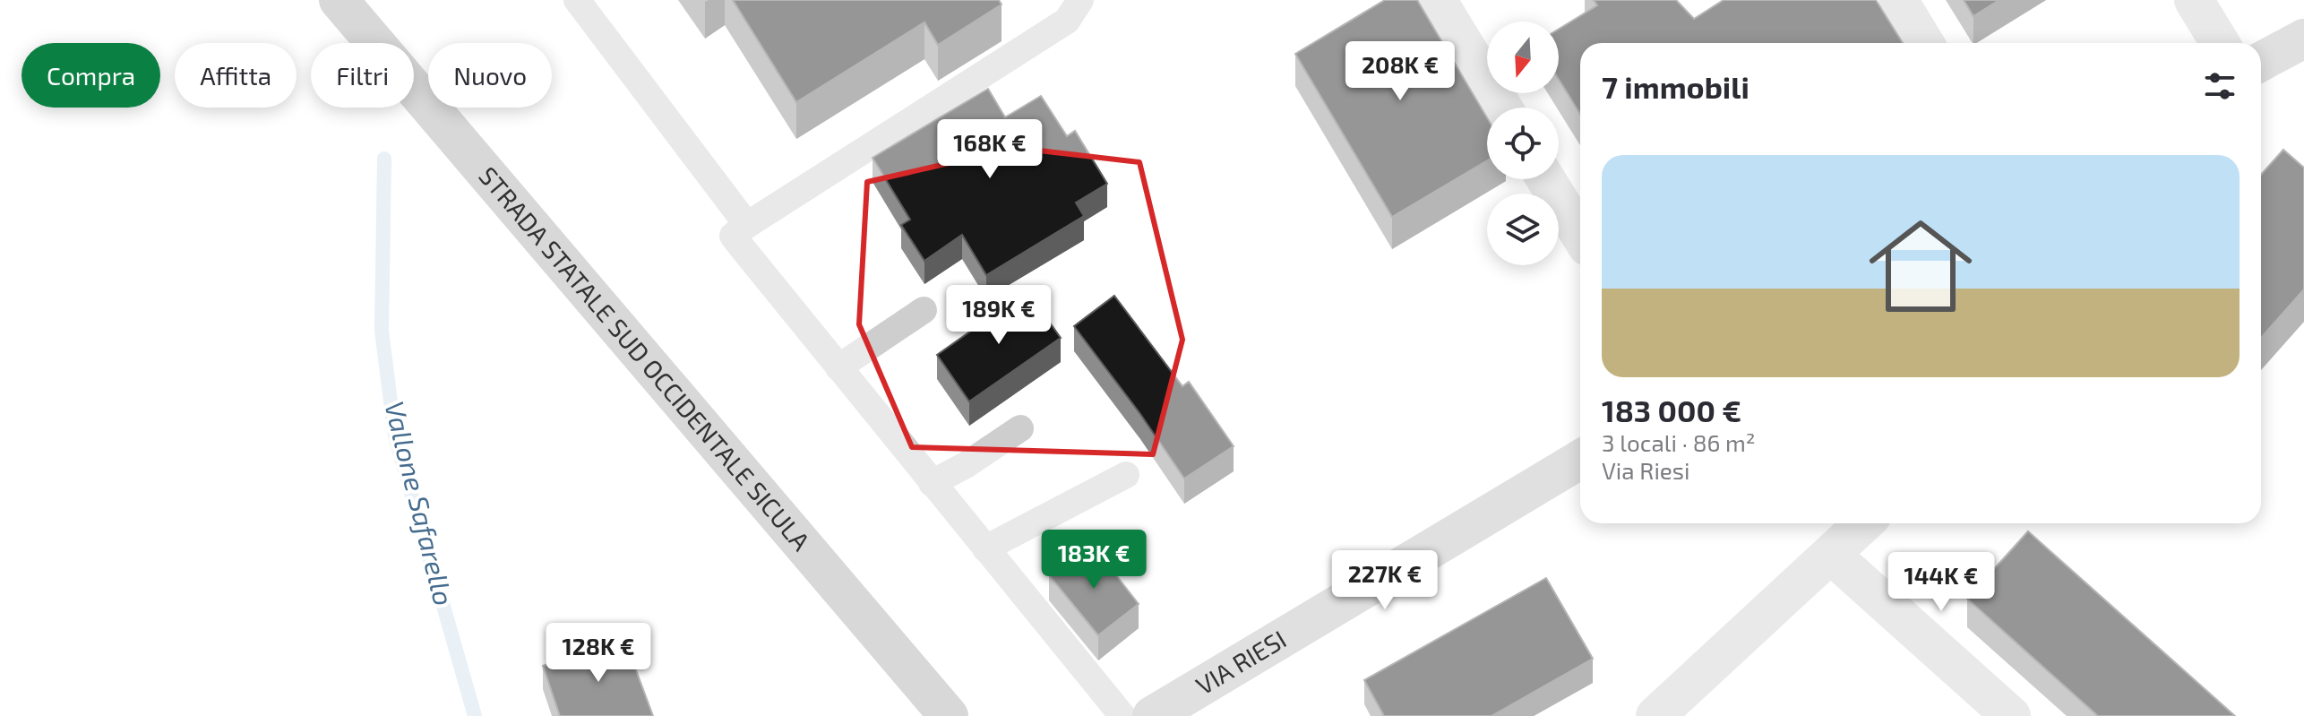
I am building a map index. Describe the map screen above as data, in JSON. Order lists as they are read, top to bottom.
{
  "streets": {
    "main road": ["STRADA STATALE SUD OCCIDENTALE SICULA", "VIA RIESI"]
  },
  "water": ["Vallone Safarello"],
  "north": "bottom",
  "page": {
    "price": [
      "208K €",
      "168K €",
      "189K €",
      "183K €",
      "227K €",
      "144K €",
      "128K €"
    ],
    "chip": [
      "Compra",
      "Affitta",
      "Filtri",
      "Nuovo"
    ],
    "heading": "7 immobili",
    "list": [
      {
        "name": "183 000 €",
        "note": "3 locali · 86 m² · Via Riesi"
      }
    ]
  }
}
